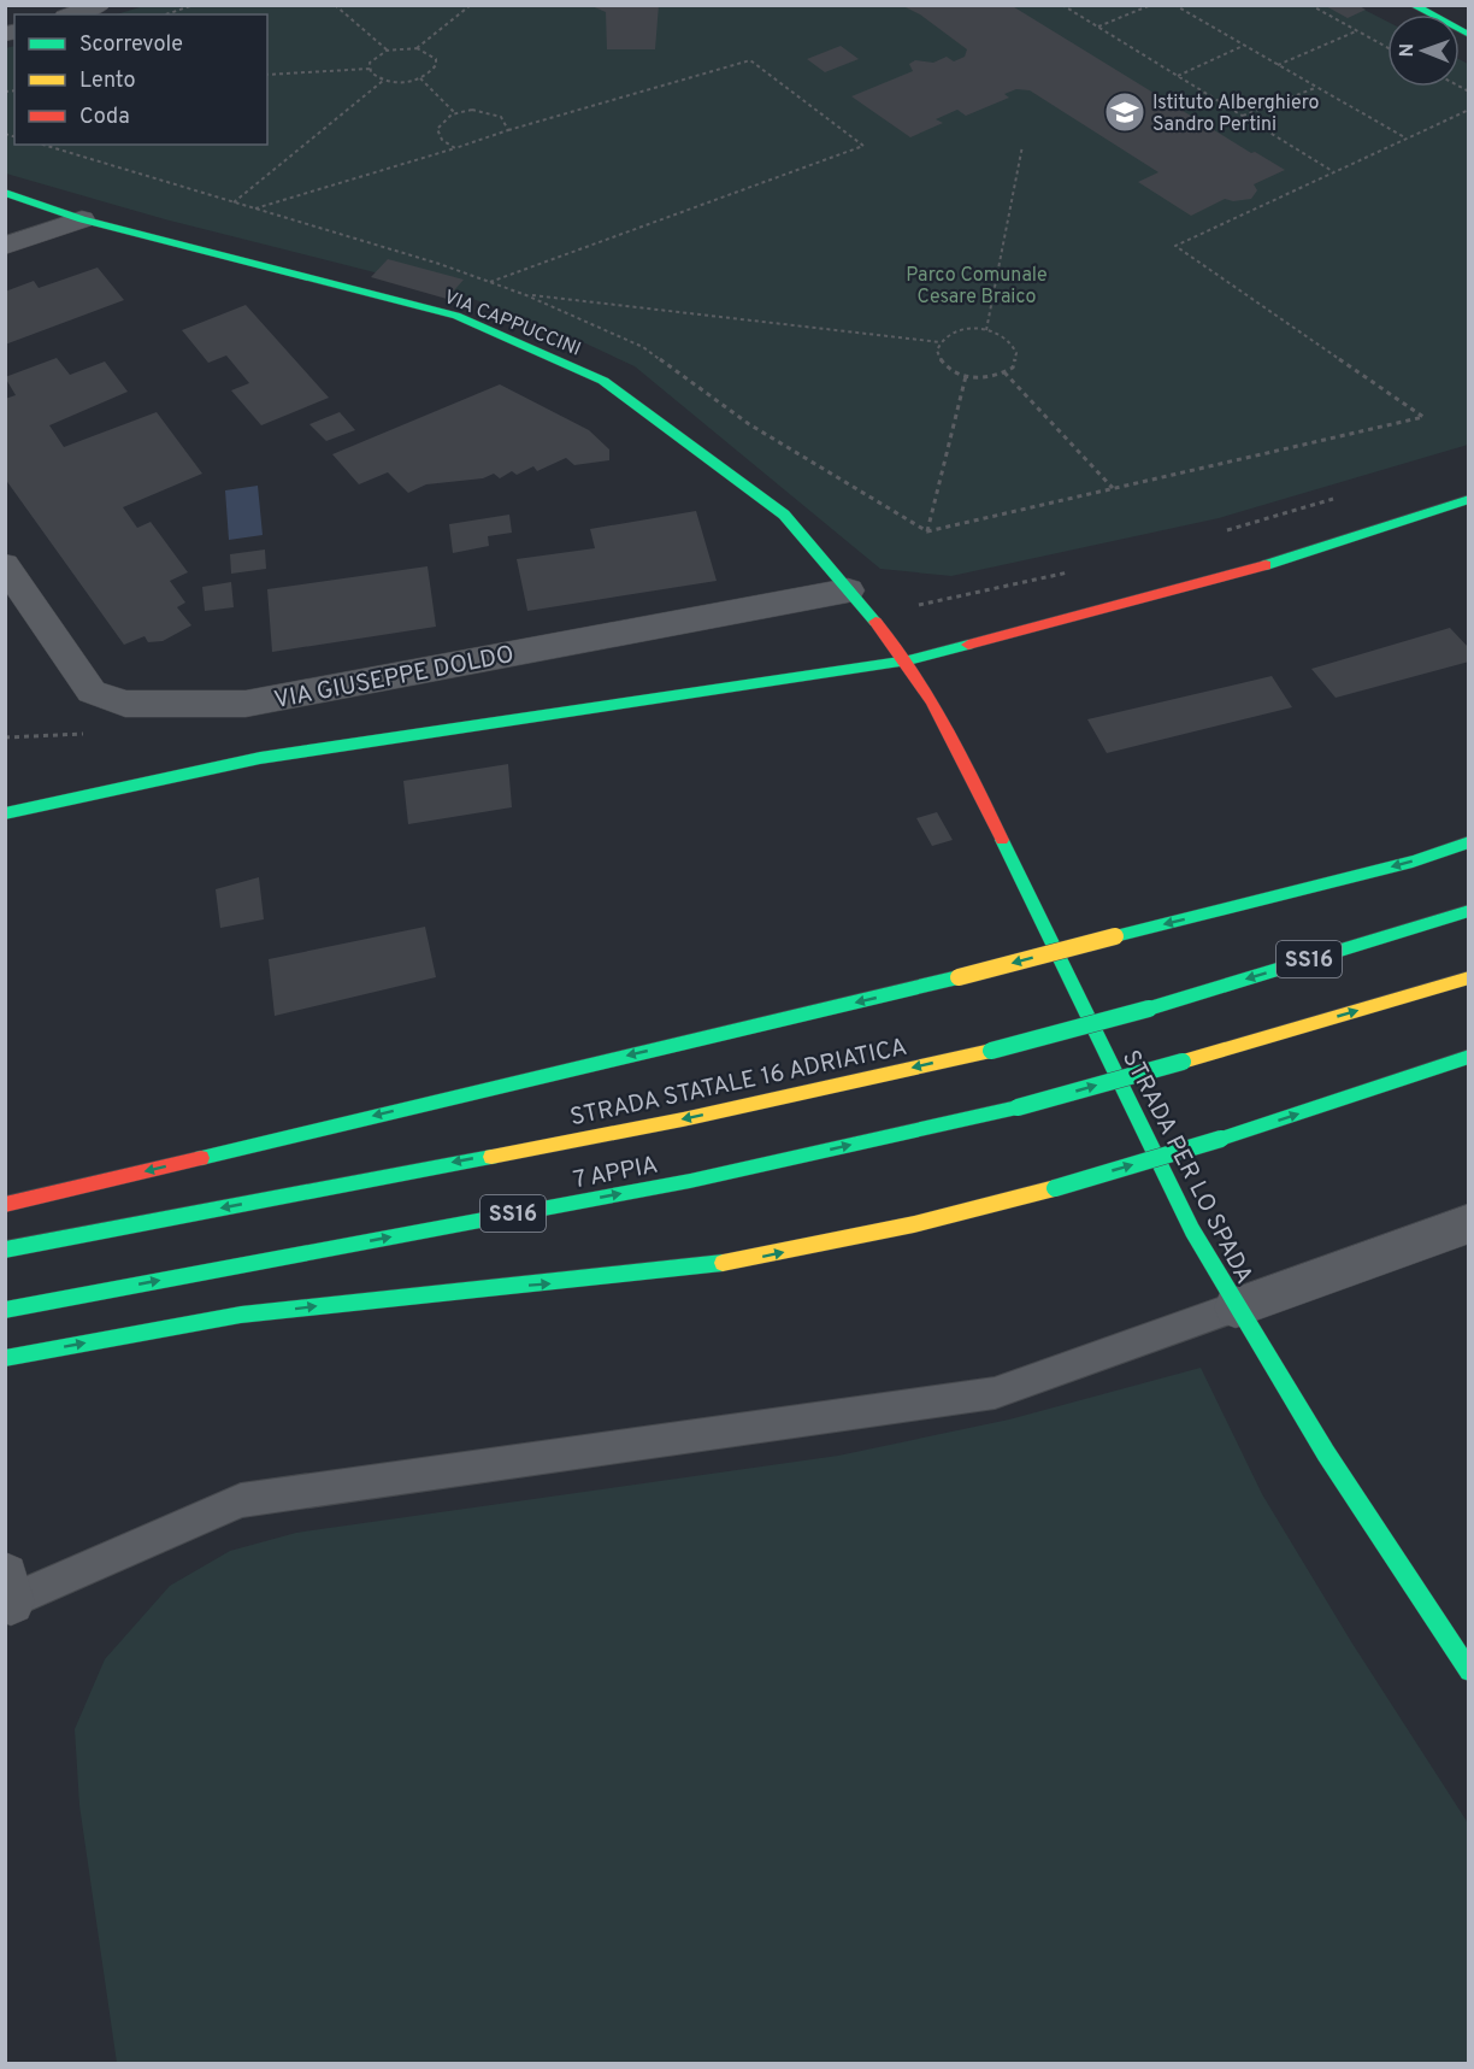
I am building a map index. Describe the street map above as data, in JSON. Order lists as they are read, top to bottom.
{
  "streets": {
    "main road": [
      "VIA CAPPUCCINI",
      "SS16",
      "STRADA STATALE 16 ADRIATICA",
      "STRADA PER LO SPADA",
      "7 APPIA"
    ],
    "street": ["VIA GIUSEPPE DOLDO"]
  },
  "crossings": [
    ["VIA CAPPUCCINI", "VIA GIUSEPPE DOLDO"],
    ["VIA CAPPUCCINI", "STRADA PER LO SPADA"]
  ],
  "parks": ["Parco Comunale Cesare Braico"],
  "places": {
    "school or university": ["Istituto Alberghiero Sandro Pertini"]
  },
  "legend": ["Scorrevole", "Lento", "Coda"],
  "north": "left"
}
